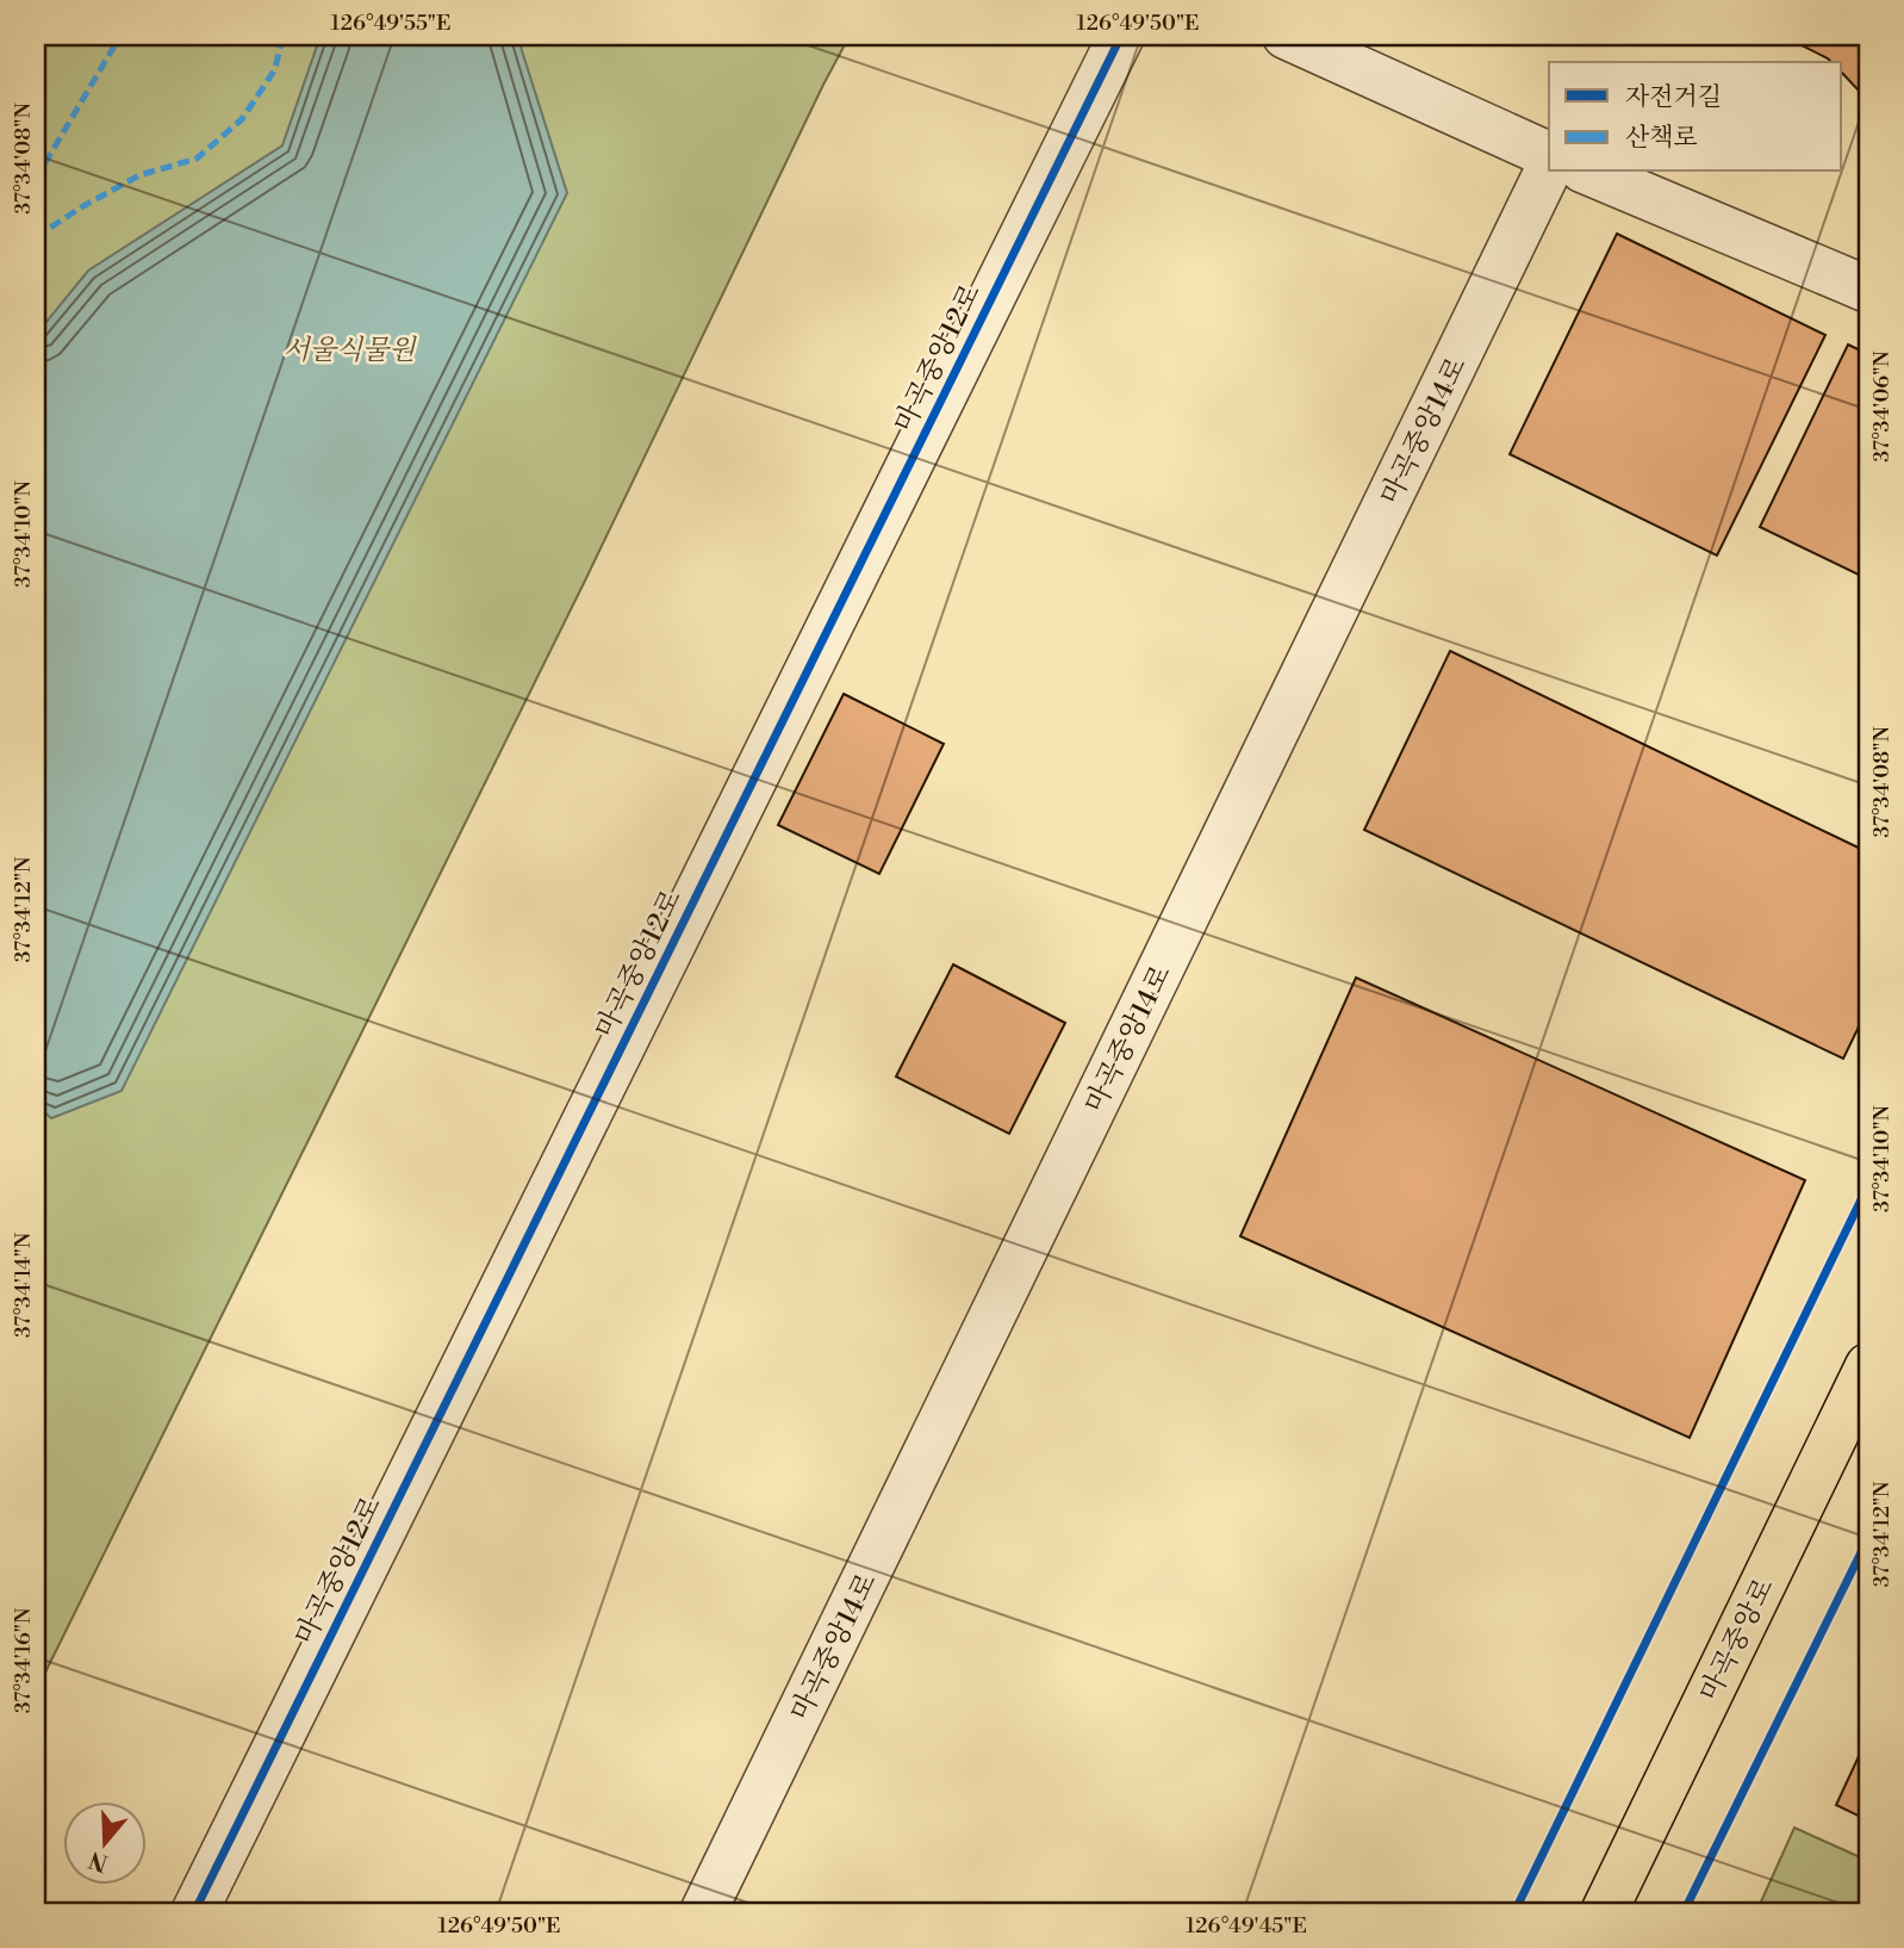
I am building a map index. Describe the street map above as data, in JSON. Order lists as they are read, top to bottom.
{
  "streets": {
    "main road": ["마곡중앙로"],
    "street": ["마곡중앙12로", "마곡중앙14로"]
  },
  "parks": ["서울식물원"],
  "legend": ["자전거길", "산책로"],
  "north": "bottom",
  "coordinates": [
    "126°49'55\"E",
    "126°49'50\"E",
    "37°34'08\"N",
    "37°34'06\"N",
    "37°34'10\"N",
    "37°34'12\"N",
    "37°34'14\"N",
    "37°34'16\"N",
    "126°49'45\"E"
  ]
}
